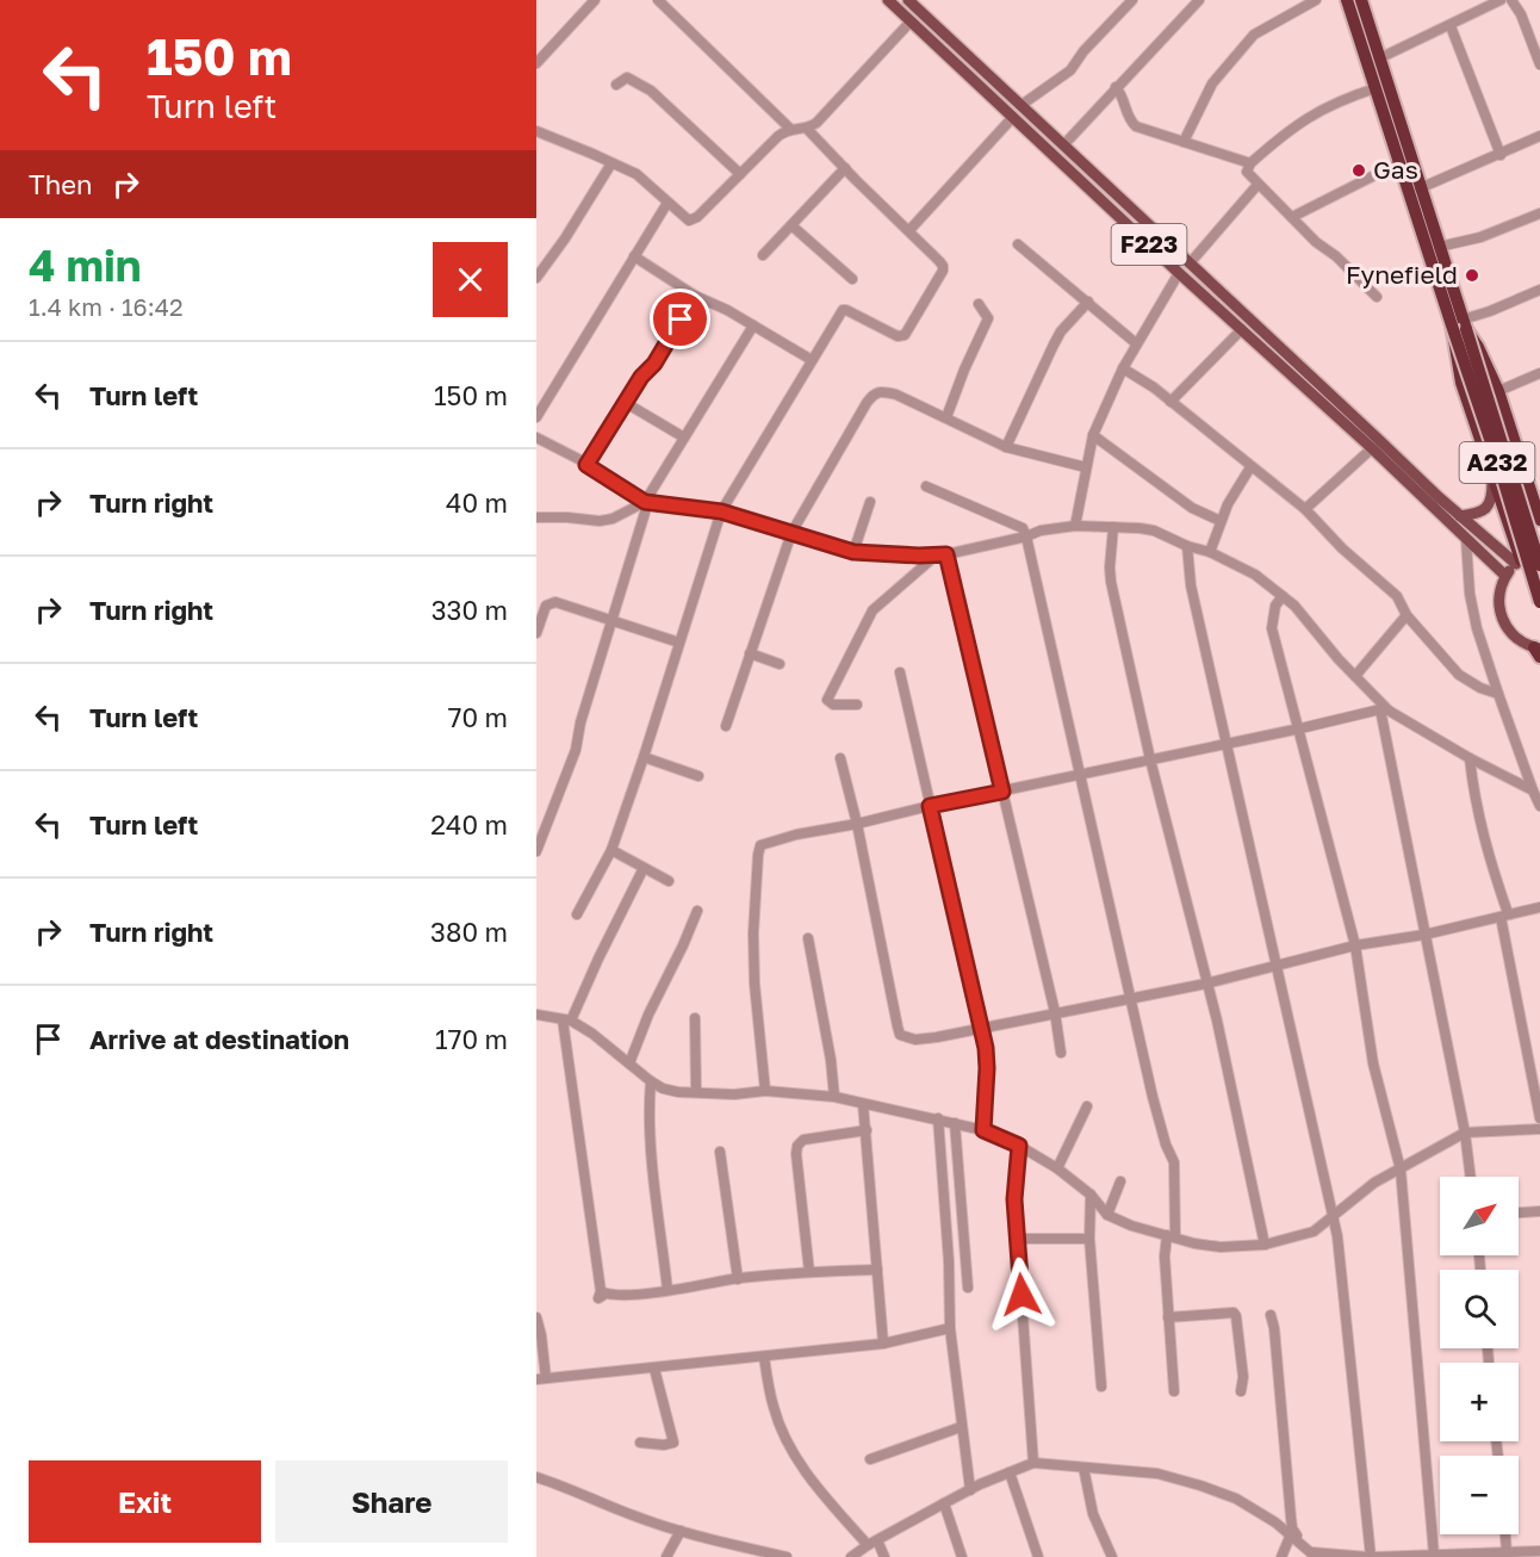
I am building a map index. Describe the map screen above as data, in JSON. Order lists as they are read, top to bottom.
{
  "streets": {
    "highway": ["A232"],
    "main road": ["F223"]
  },
  "places": ["Gas", "Fynefield"],
  "north": "top right",
  "page": {
    "turn": ["150 m", "Turn left"],
    "then": "Then",
    "heading": ["4 min", "1.4 km · 16:42"],
    "list": [
      {
        "name": "Turn left",
        "value": "150 m"
      },
      {
        "name": "Turn right",
        "value": "40 m"
      },
      {
        "name": "Turn right",
        "value": "330 m"
      },
      {
        "name": "Turn left",
        "value": "70 m"
      },
      {
        "name": "Turn left",
        "value": "240 m"
      },
      {
        "name": "Turn right",
        "value": "380 m"
      },
      {
        "name": "Arrive at destination",
        "value": "170 m"
      }
    ],
    "map_buttons": ["+", "−"],
    "buttons": ["Exit", "Share"]
  }
}
